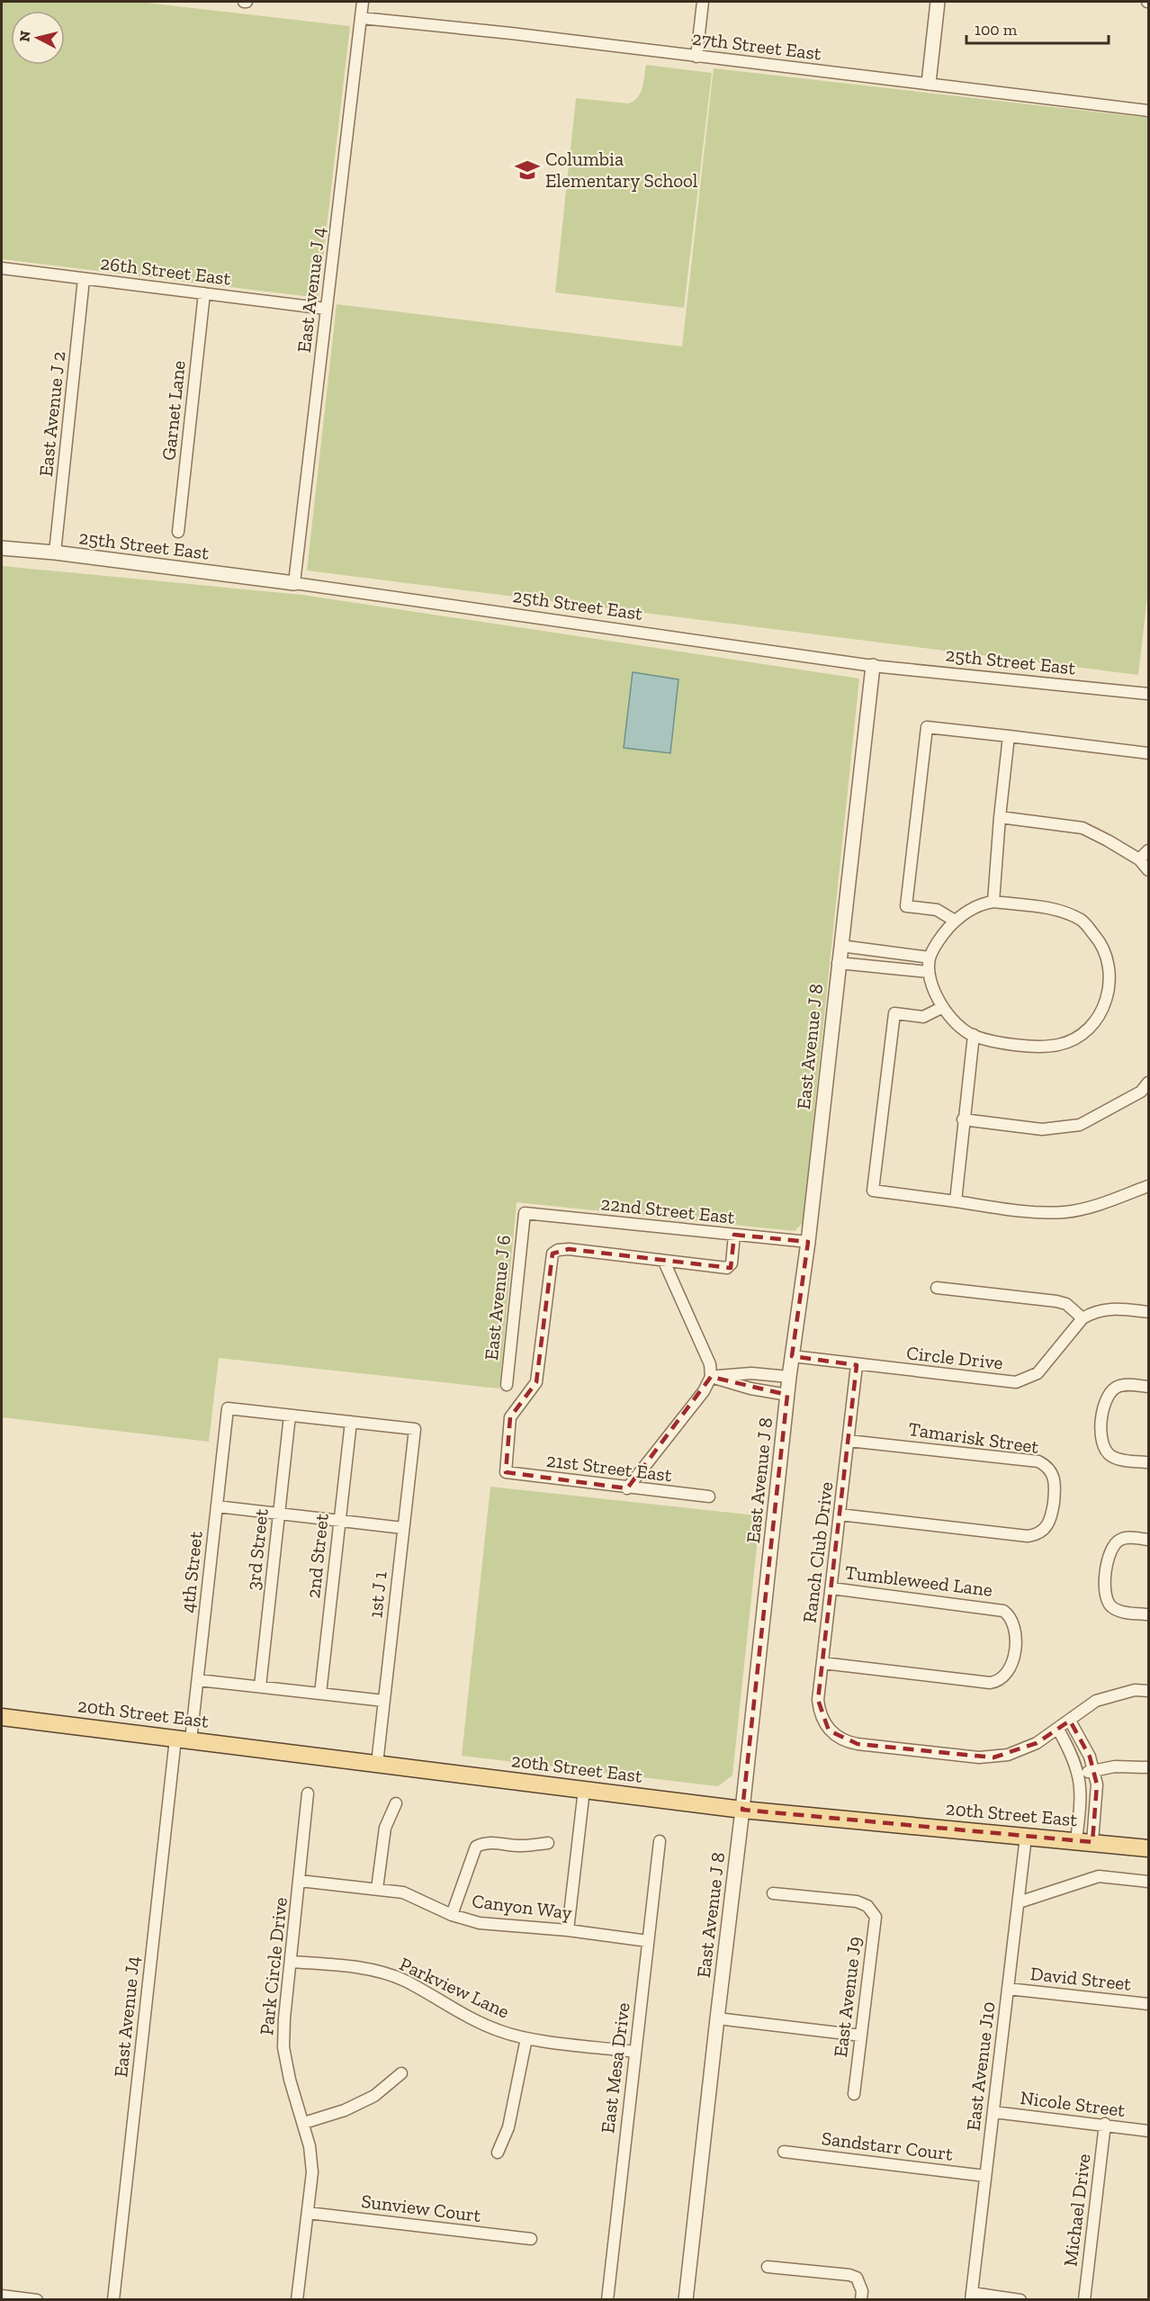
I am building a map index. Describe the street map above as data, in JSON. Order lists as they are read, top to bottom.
{
  "streets": {
    "main road": ["20th Street East"],
    "street": [
      "27th Street East",
      "26th Street East",
      "East Avenue J 4",
      "Garnet Lane",
      "East Avenue J 2",
      "25th Street East",
      "East Avenue J 8",
      "22nd Street East",
      "East Avenue J 6",
      "Circle Drive",
      "Tamarisk Street",
      "21st Street East",
      "3rd Street",
      "Ranch Club Drive",
      "2nd Street",
      "4th Street",
      "Tumbleweed Lane",
      "1st J 1",
      "Canyon Way",
      "Park Circle Drive",
      "David Street",
      "Parkview Lane",
      "East Avenue J9",
      "East Avenue J4",
      "East Avenue J10",
      "East Mesa Drive",
      "Nicole Street",
      "Sandstarr Court",
      "Sunview Court",
      "Michael Drive"
    ]
  },
  "crossings": [
    ["27th Street East", "East Avenue J 4"],
    ["26th Street East", "East Avenue J 4"],
    ["26th Street East", "Garnet Lane"],
    ["26th Street East", "East Avenue J 2"],
    ["East Avenue J 4", "25th Street East"],
    ["East Avenue J 2", "25th Street East"],
    ["25th Street East", "East Avenue J 8"],
    ["East Avenue J 8", "22nd Street East"],
    ["East Avenue J 8", "Circle Drive"],
    ["East Avenue J 8", "20th Street East"],
    ["22nd Street East", "East Avenue J 6"],
    ["Circle Drive", "Ranch Club Drive"],
    ["Tamarisk Street", "Ranch Club Drive"],
    ["3rd Street", "4th Street"],
    ["Ranch Club Drive", "Tumbleweed Lane"],
    ["2nd Street", "1st J 1"],
    ["4th Street", "20th Street East"],
    ["4th Street", "East Avenue J4"],
    ["1st J 1", "20th Street East"],
    ["20th Street East", "East Avenue J4"],
    ["20th Street East", "East Avenue J10"],
    ["Canyon Way", "Park Circle Drive"],
    ["Canyon Way", "East Mesa Drive"],
    ["Park Circle Drive", "Parkview Lane"],
    ["Park Circle Drive", "Sunview Court"],
    ["David Street", "East Avenue J10"],
    ["Parkview Lane", "East Mesa Drive"],
    ["East Avenue J10", "Nicole Street"],
    ["East Avenue J10", "Sandstarr Court"],
    ["Nicole Street", "Michael Drive"]
  ],
  "places": {
    "school or university": ["Columbia Elementary School"]
  },
  "scale_bar": "100 m",
  "north": "left"
}
